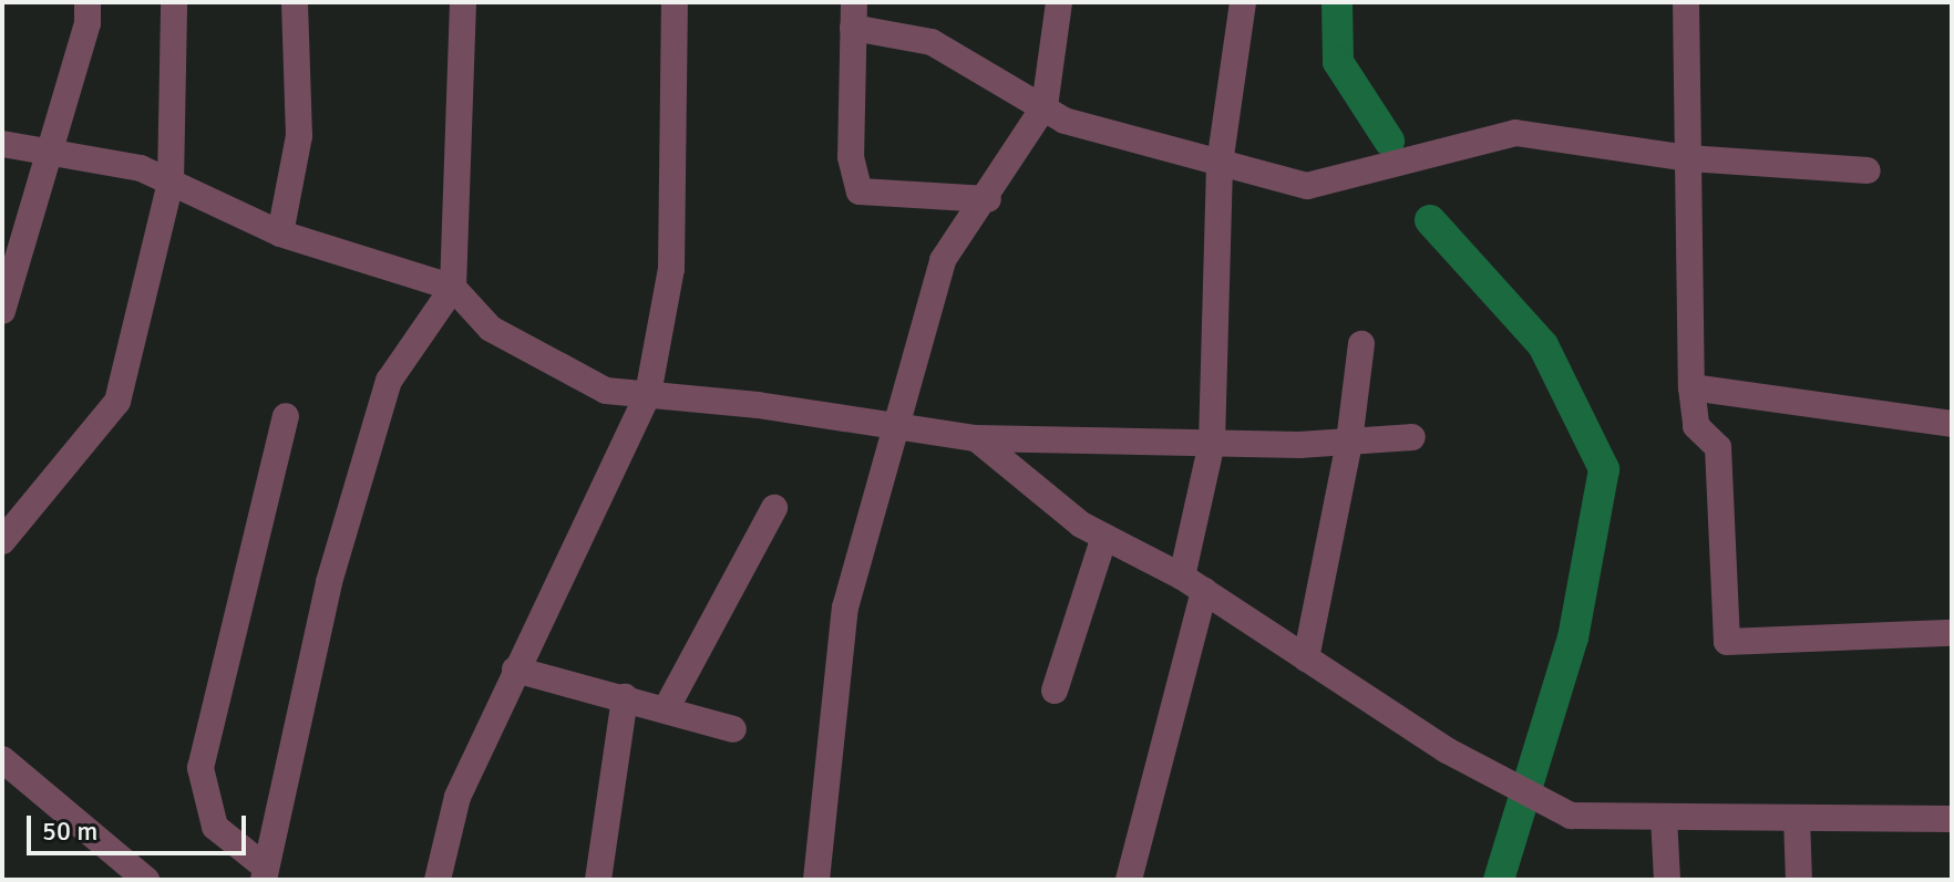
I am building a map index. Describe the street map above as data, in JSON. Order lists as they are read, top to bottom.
{
  "scale_bar": "50 m"
}
